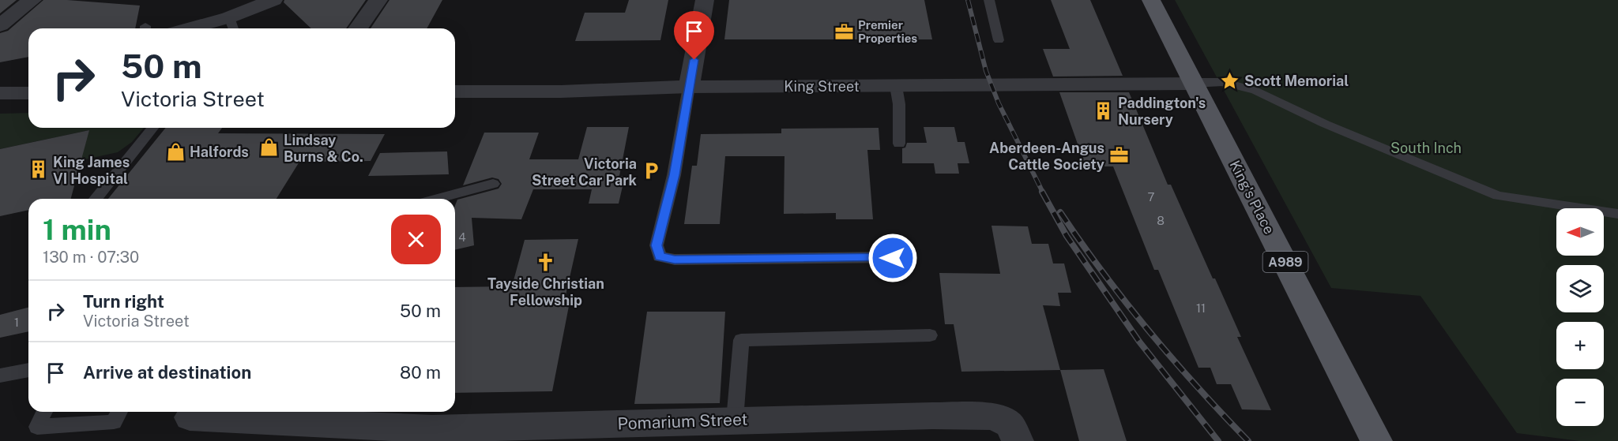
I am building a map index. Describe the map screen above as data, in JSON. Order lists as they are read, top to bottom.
{
  "streets": {
    "main road": ["King's Place", "A989"],
    "street": ["King Street", "Pomarium Street"]
  },
  "crossings": [
    ["King Street", "King's Place"]
  ],
  "parks": ["South Inch"],
  "places": {
    "office": ["Premier Properties", "Aberdeen-Angus Cattle Society"],
    "place": ["Scott Memorial"],
    "building": ["Paddington's Nursery", "King James VI Hospital"],
    "shop": ["Lindsay Burns & Co.", "Halfords"],
    "parking": ["Victoria Street Car Park"],
    "church": ["Tayside Christian Fellowship"]
  },
  "house_numbers": [
    "7",
    "8",
    "4",
    "11",
    "1"
  ],
  "north": "left",
  "page": {
    "turn": ["50 m", "Victoria Street"],
    "heading": ["1 min", "130 m · 07:30"],
    "map_buttons": ["+", "−"],
    "list": [
      {
        "name": "Turn right",
        "note": "Victoria Street",
        "value": "50 m"
      },
      {
        "name": "Arrive at destination",
        "value": "80 m"
      }
    ]
  }
}
